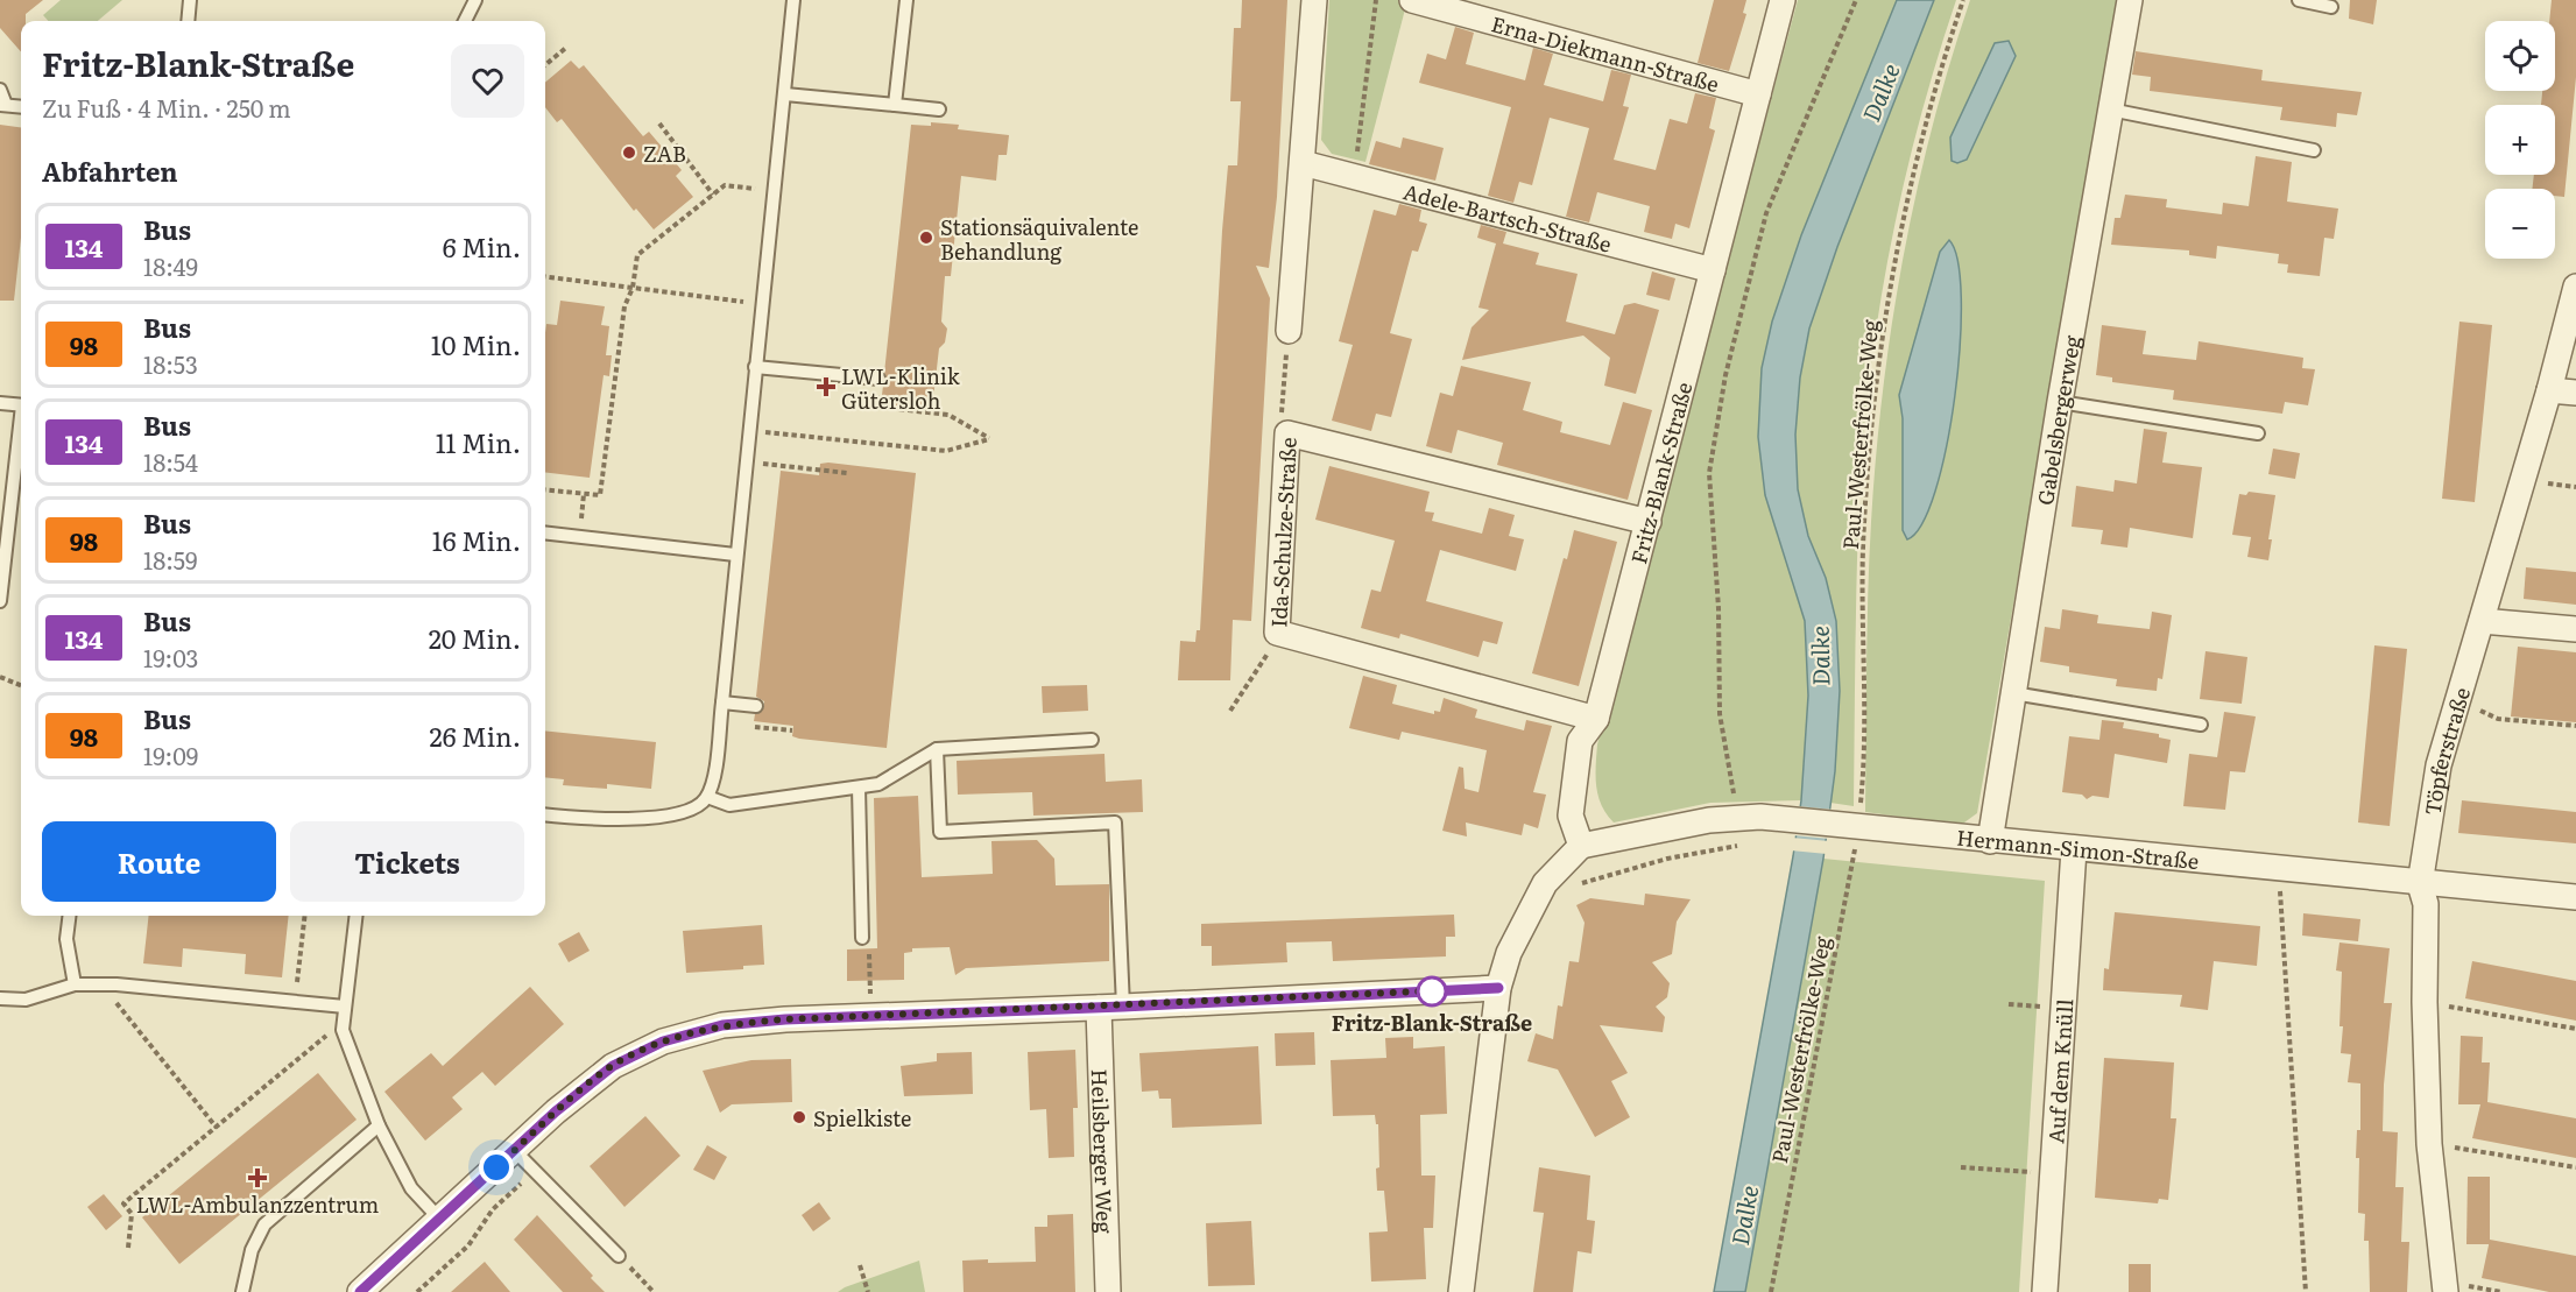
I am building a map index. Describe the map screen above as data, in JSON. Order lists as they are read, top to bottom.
{
  "streets": {
    "street": [
      "Erna-Diekmann-Straße",
      "Adele-Bartsch-Straße",
      "Gabelsbergerweg",
      "Fritz-Blank-Straße",
      "Ida-Schulze-Straße",
      "Töpferstraße",
      "Hermann-Simon-Straße",
      "Auf dem Knüll",
      "Heilsberger Weg"
    ],
    "path": ["Paul-Westerfrölke-Weg"]
  },
  "crossings": [
    ["Erna-Diekmann-Straße", "Fritz-Blank-Straße"],
    ["Adele-Bartsch-Straße", "Fritz-Blank-Straße"],
    ["Gabelsbergerweg", "Hermann-Simon-Straße"],
    ["Fritz-Blank-Straße", "Ida-Schulze-Straße"],
    ["Fritz-Blank-Straße", "Hermann-Simon-Straße"],
    ["Töpferstraße", "Hermann-Simon-Straße"],
    ["Hermann-Simon-Straße", "Auf dem Knüll"]
  ],
  "water": ["Dalke"],
  "places": {
    "other": [
      "ZAB",
      "Stationsäquivalente Behandlung",
      "Fritz-Blank-Straße",
      "Spielkiste"
    ],
    "health": ["LWL-Klinik Gütersloh", "LWL-Ambulanzzentrum"]
  },
  "lines": ["bus line 134"],
  "page": {
    "map_buttons": ["+", "−"],
    "heading": [
      ["Fritz-Blank-Straße", "Zu Fuß · 4 Min. · 250 m"],
      "Abfahrten"
    ],
    "list": [
      {
        "mark": "134",
        "name": "Bus",
        "note": "18:49",
        "value": "6 Min."
      },
      {
        "mark": "98",
        "name": "Bus",
        "note": "18:53",
        "value": "10 Min."
      },
      {
        "mark": "134",
        "name": "Bus",
        "note": "18:54",
        "value": "11 Min."
      },
      {
        "mark": "98",
        "name": "Bus",
        "note": "18:59",
        "value": "16 Min."
      },
      {
        "mark": "134",
        "name": "Bus",
        "note": "19:03",
        "value": "20 Min."
      },
      {
        "mark": "98",
        "name": "Bus",
        "note": "19:09",
        "value": "26 Min."
      }
    ],
    "buttons": ["Route", "Tickets"]
  }
}
